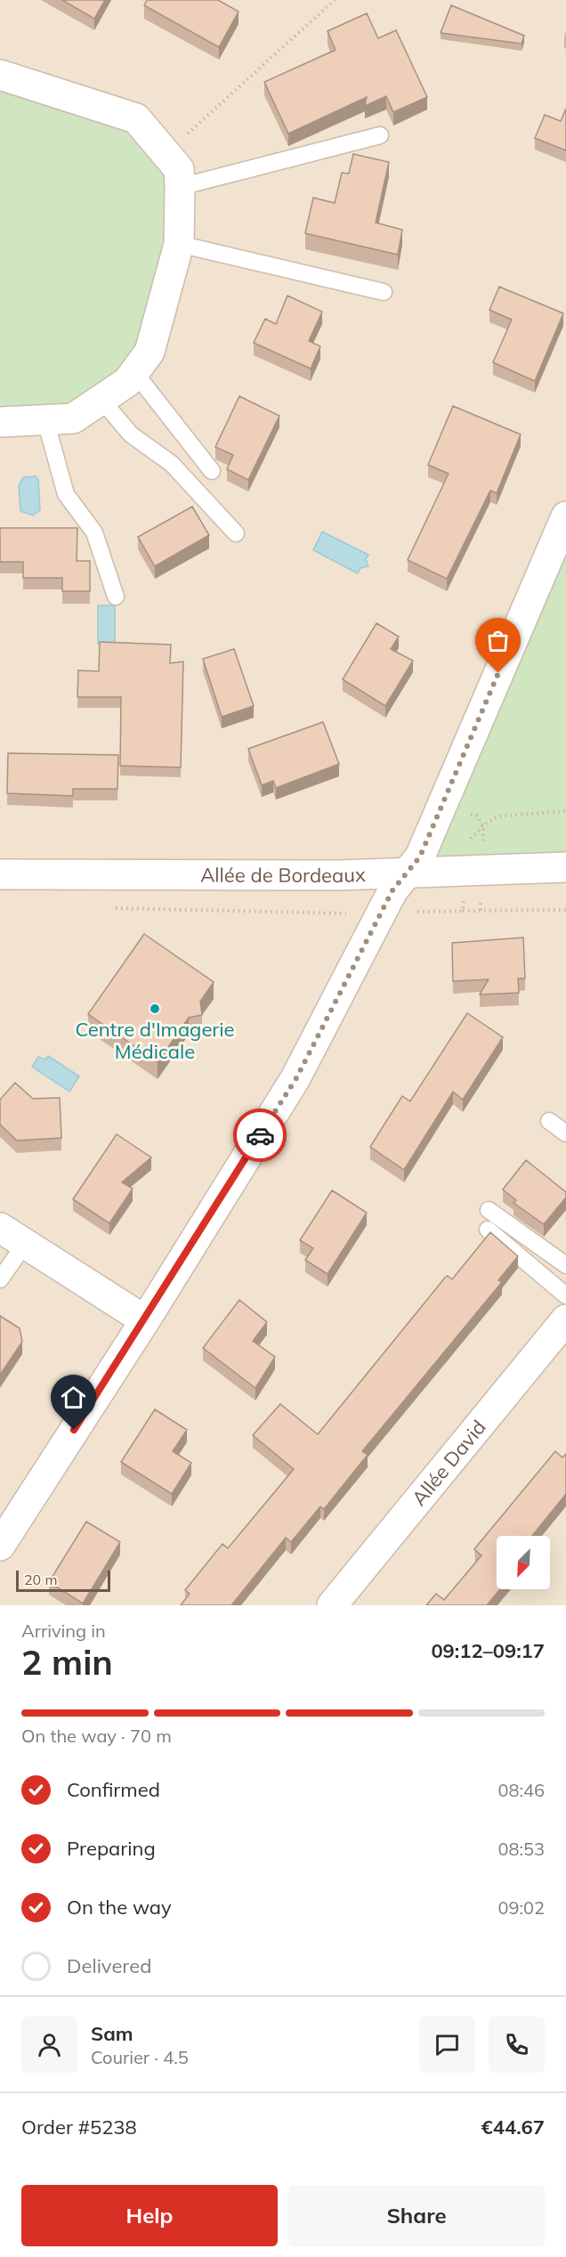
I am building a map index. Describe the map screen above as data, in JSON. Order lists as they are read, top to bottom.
{
  "streets": {
    "street": ["Allée de Bordeaux", "Allée David"]
  },
  "places": ["Centre d'Imagerie Médicale"],
  "scale_bar": "20 m",
  "north": "bottom left",
  "page": {
    "scale": "20 m",
    "heading": ["2 min", "Arriving in", "09:12–09:17"],
    "panel": [
      "Sam",
      "Courier · 4.5",
      "Order #5238",
      "€44.67"
    ],
    "bar": "On the way · 70 m",
    "list": [
      ["Confirmed", "08:46"],
      ["Preparing", "08:53"],
      ["On the way", "09:02"],
      "Delivered"
    ],
    "buttons": ["Help", "Share"]
  }
}
